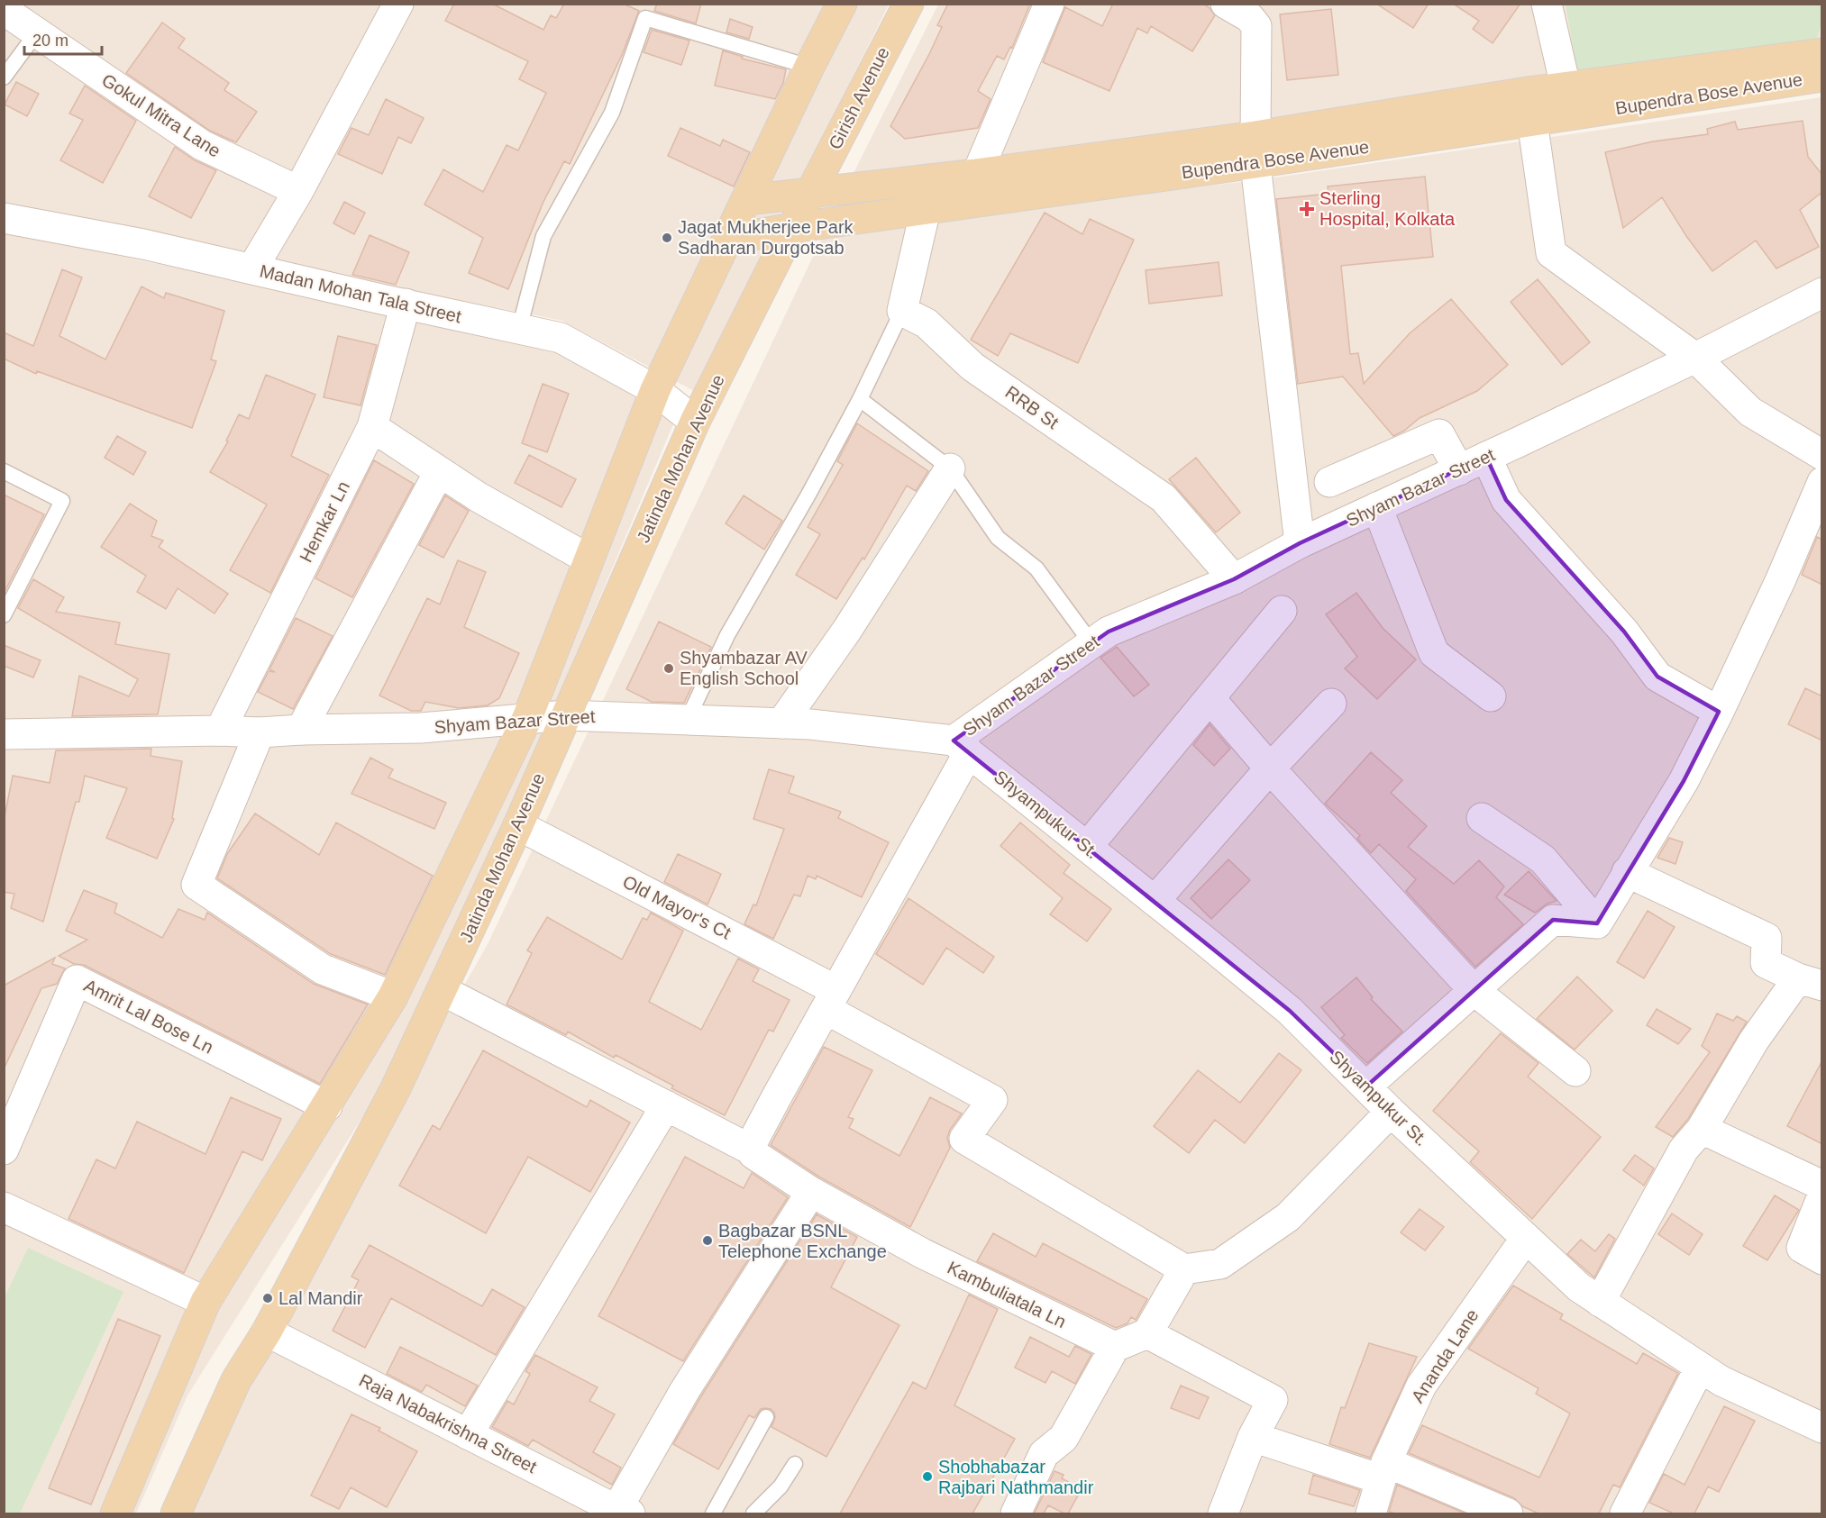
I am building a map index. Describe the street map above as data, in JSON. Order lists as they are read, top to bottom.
{
  "streets": {
    "main road": ["Bupendra Bose Avenue", "Girish Avenue", "Jatinda Mohan Avenue"],
    "street": [
      "Gokul Mitra Lane",
      "Madan Mohan Tala Street",
      "RRB St",
      "Shyam Bazar Street",
      "Hemkar Ln",
      "Shyampukur St.",
      "Old Mayor's Ct",
      "Amrit Lal Bose Ln",
      "Kambuliatala Ln",
      "Ananda Lane",
      "Raja Nabakrishna Street"
    ]
  },
  "crossings": [
    ["Bupendra Bose Avenue", "Girish Avenue"],
    ["Bupendra Bose Avenue", "Jatinda Mohan Avenue"],
    ["Girish Avenue", "Jatinda Mohan Avenue"],
    ["Madan Mohan Tala Street", "Jatinda Mohan Avenue"],
    ["Madan Mohan Tala Street", "Hemkar Ln"],
    ["RRB St", "Shyam Bazar Street"],
    ["Jatinda Mohan Avenue", "Shyam Bazar Street"],
    ["Jatinda Mohan Avenue", "Old Mayor's Ct"],
    ["Jatinda Mohan Avenue", "Kambuliatala Ln"],
    ["Jatinda Mohan Avenue", "Raja Nabakrishna Street"],
    ["Shyam Bazar Street", "Hemkar Ln"],
    ["Shyam Bazar Street", "Shyampukur St."],
    ["Shyampukur St.", "Ananda Lane"]
  ],
  "places": {
    "health": ["Sterling Hospital, Kolkata"],
    "other": [
      "Jagat Mukherjee Park Sadharan Durgotsab",
      "Shyambazar AV English School",
      "Bagbazar BSNL Telephone Exchange",
      "Lal Mandir",
      "Shobhabazar Rajbari Nathmandir"
    ]
  },
  "scale_bar": "20 m"
}
